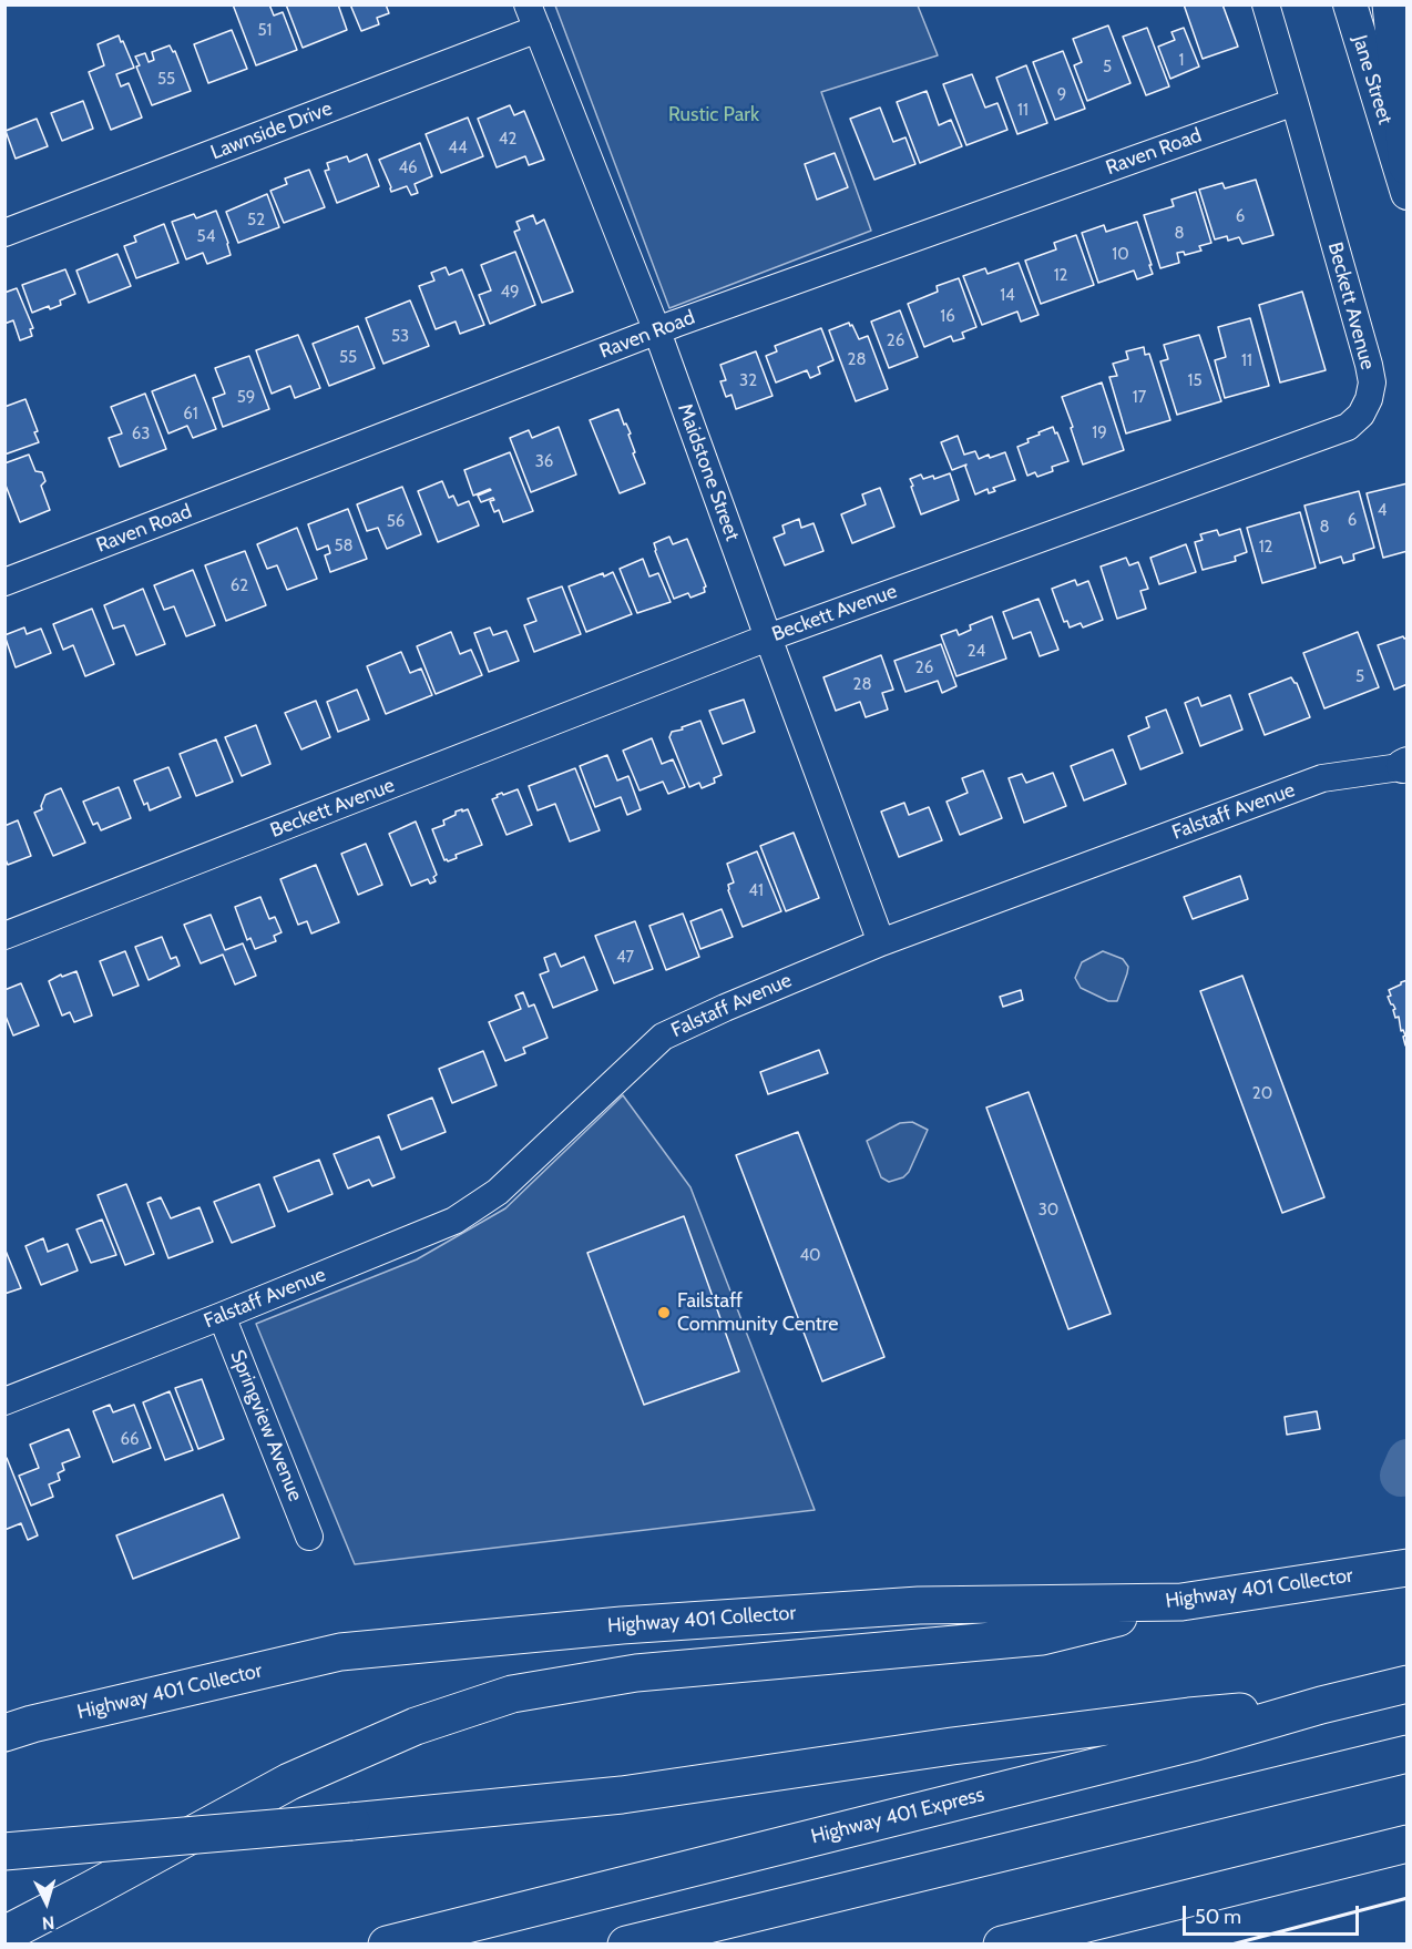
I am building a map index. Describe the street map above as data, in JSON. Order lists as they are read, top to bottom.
{
  "streets": {
    "highway": ["Highway 401 Collector", "Highway 401 Express"],
    "main road": ["Jane Street"],
    "street": [
      "Lawnside Drive",
      "Raven Road",
      "Beckett Avenue",
      "Maidstone Street",
      "Falstaff Avenue",
      "Springview Avenue"
    ]
  },
  "crossings": [
    ["Lawnside Drive", "Maidstone Street"],
    ["Raven Road", "Beckett Avenue"],
    ["Raven Road", "Maidstone Street"],
    ["Beckett Avenue", "Maidstone Street"],
    ["Maidstone Street", "Falstaff Avenue"],
    ["Falstaff Avenue", "Springview Avenue"]
  ],
  "parks": ["Rustic Park"],
  "places": ["Failstaff Community Centre"],
  "house_numbers": [
    "51",
    "1",
    "5",
    "55",
    "9",
    "11",
    "42",
    "44",
    "46",
    "6",
    "52",
    "8",
    "54",
    "10",
    "12",
    "49",
    "14",
    "16",
    "53",
    "26",
    "55",
    "28",
    "11",
    "32",
    "15",
    "59",
    "17",
    "61",
    "19",
    "63",
    "36",
    "4",
    "6",
    "56",
    "8",
    "58",
    "12",
    "62",
    "24",
    "26",
    "5",
    "28",
    "41",
    "47",
    "20",
    "30",
    "40",
    "66"
  ],
  "scale_bar": "50 m",
  "north": "bottom"
}
